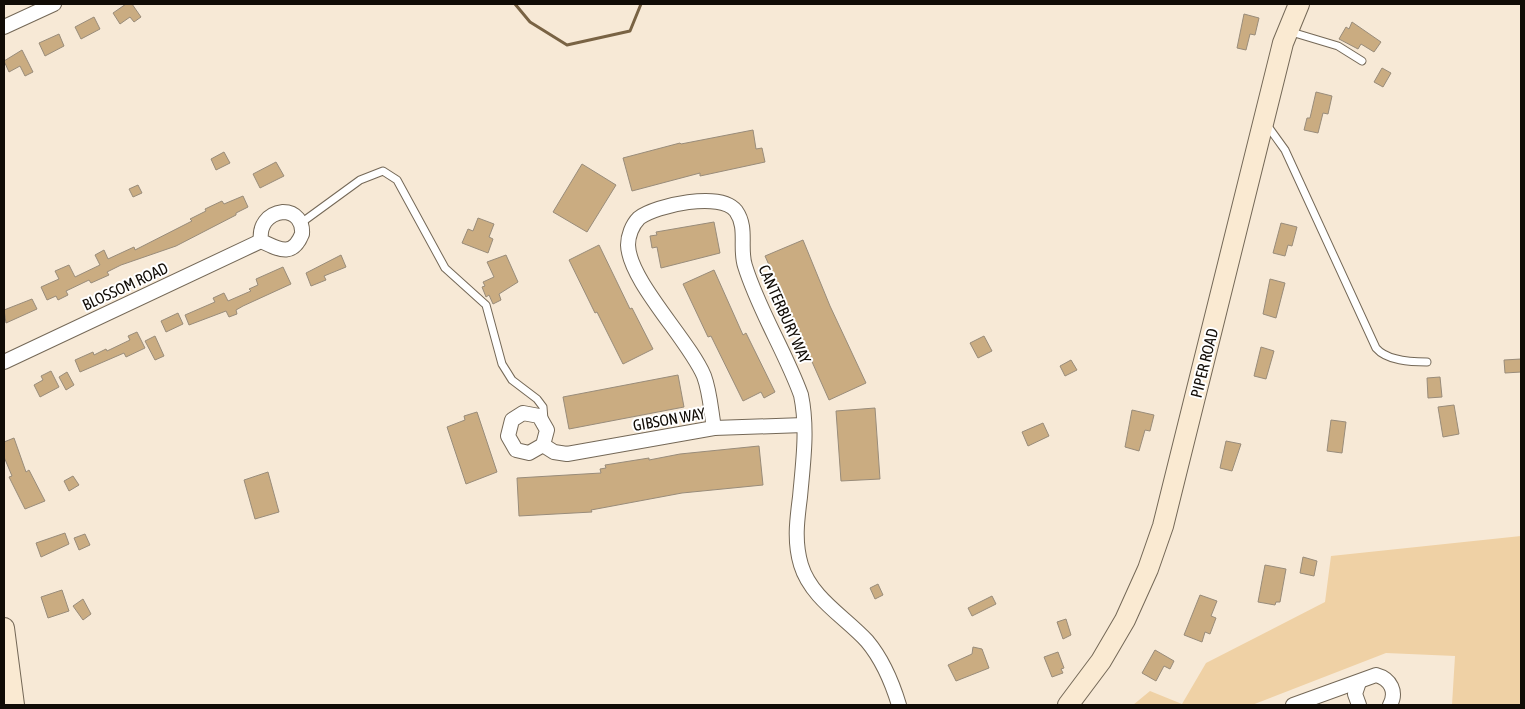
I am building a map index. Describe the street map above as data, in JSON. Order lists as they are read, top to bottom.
{
  "streets": {
    "street": [
      "BLOSSOM ROAD",
      "CANTERBURY WAY",
      "PIPER ROAD",
      "GIBSON WAY"
    ]
  },
  "crossings": [
    ["CANTERBURY WAY", "GIBSON WAY"]
  ]
}
